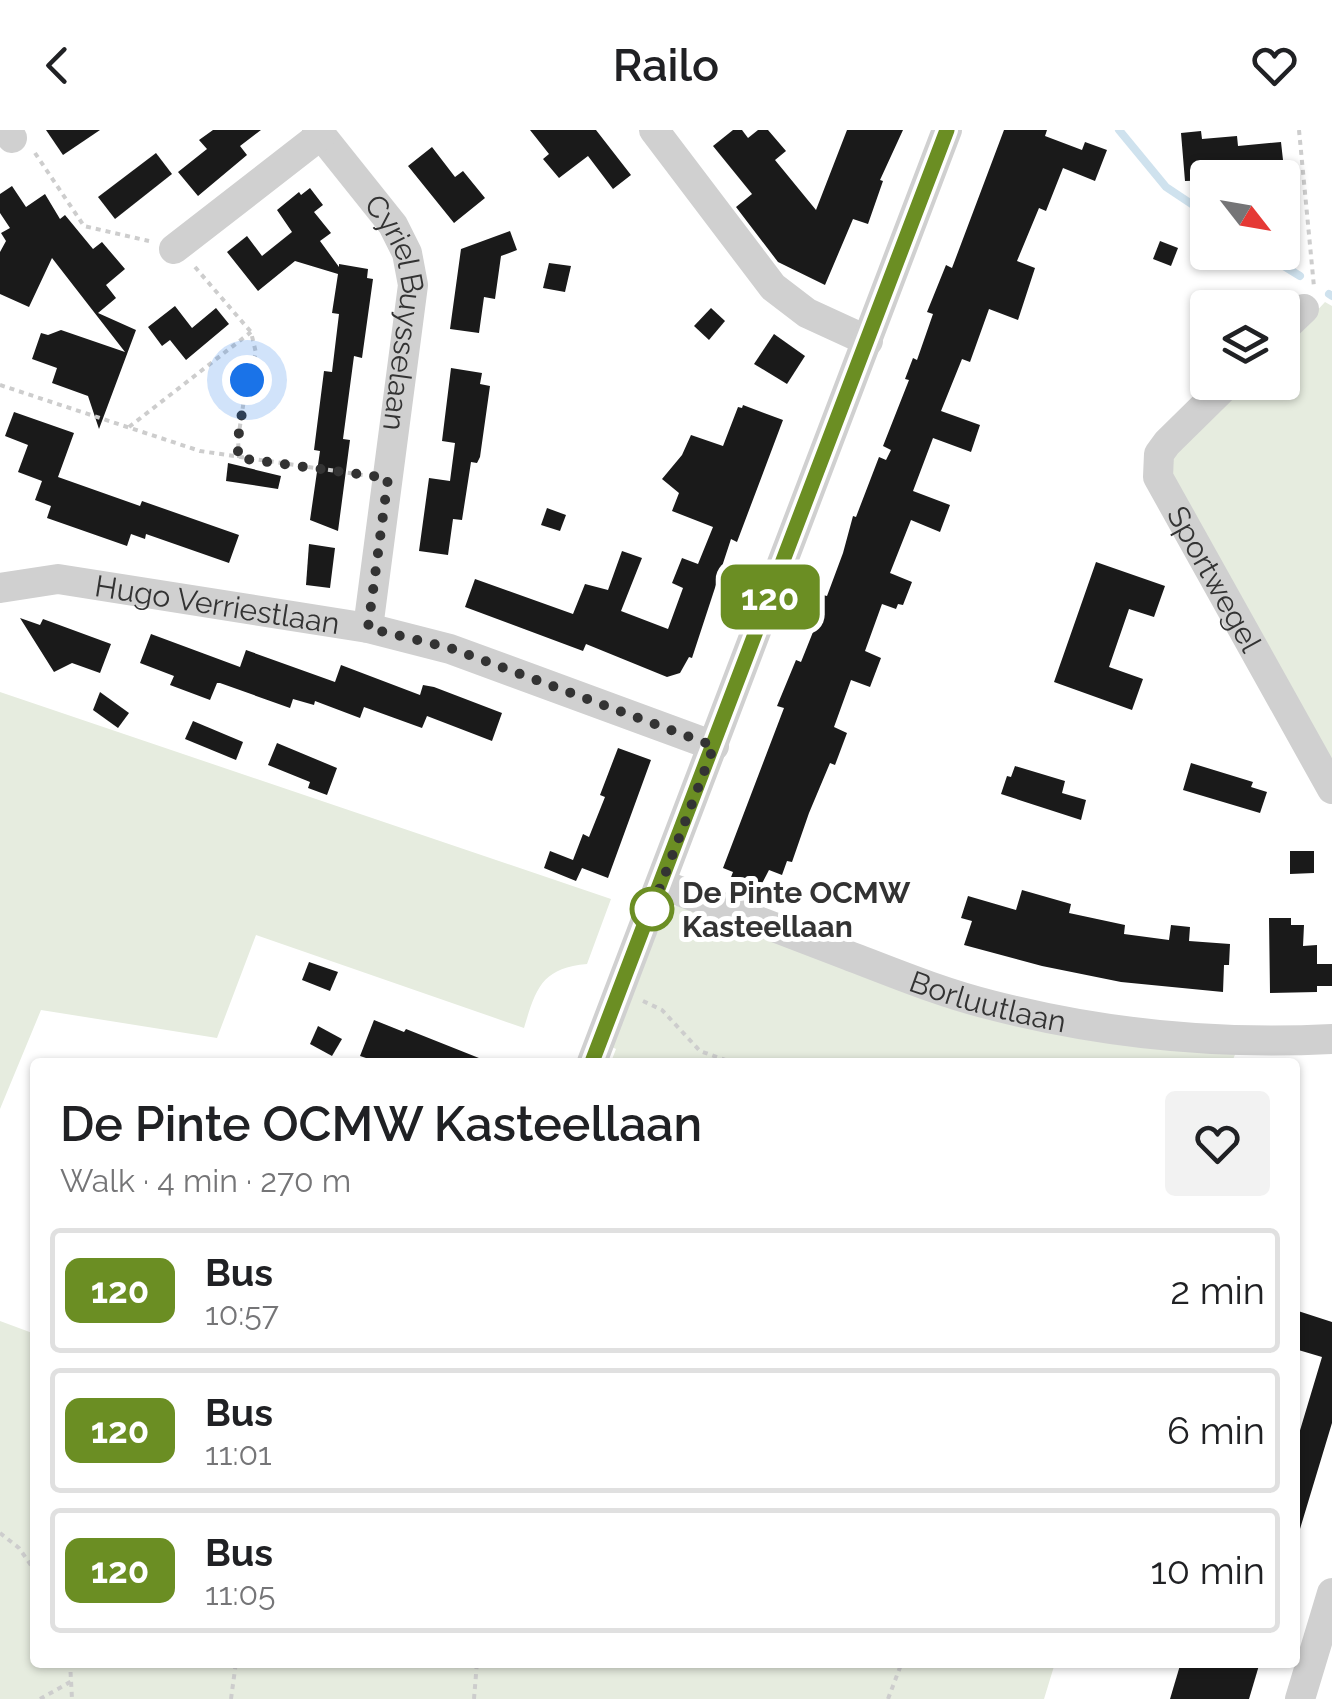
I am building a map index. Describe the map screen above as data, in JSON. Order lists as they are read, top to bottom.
{
  "streets": {
    "street": [
      "Cyriel Buysselaan",
      "Sportwegel",
      "Hugo Verriestlaan",
      "Borluutlaan"
    ]
  },
  "crossings": [
    ["Cyriel Buysselaan", "Hugo Verriestlaan"]
  ],
  "places": ["De Pinte OCMW Kasteellaan"],
  "lines": ["bus line 120"],
  "north": "bottom right",
  "page": {
    "header": "Railo",
    "on_map": "120",
    "heading": ["De Pinte OCMW Kasteellaan", "Walk · 4 min · 270 m"],
    "list": [
      {
        "mark": "120",
        "name": "Bus",
        "note": "10:57",
        "value": "2 min"
      },
      {
        "mark": "120",
        "name": "Bus",
        "note": "11:01",
        "value": "6 min"
      },
      {
        "mark": "120",
        "name": "Bus",
        "note": "11:05",
        "value": "10 min"
      }
    ]
  }
}
